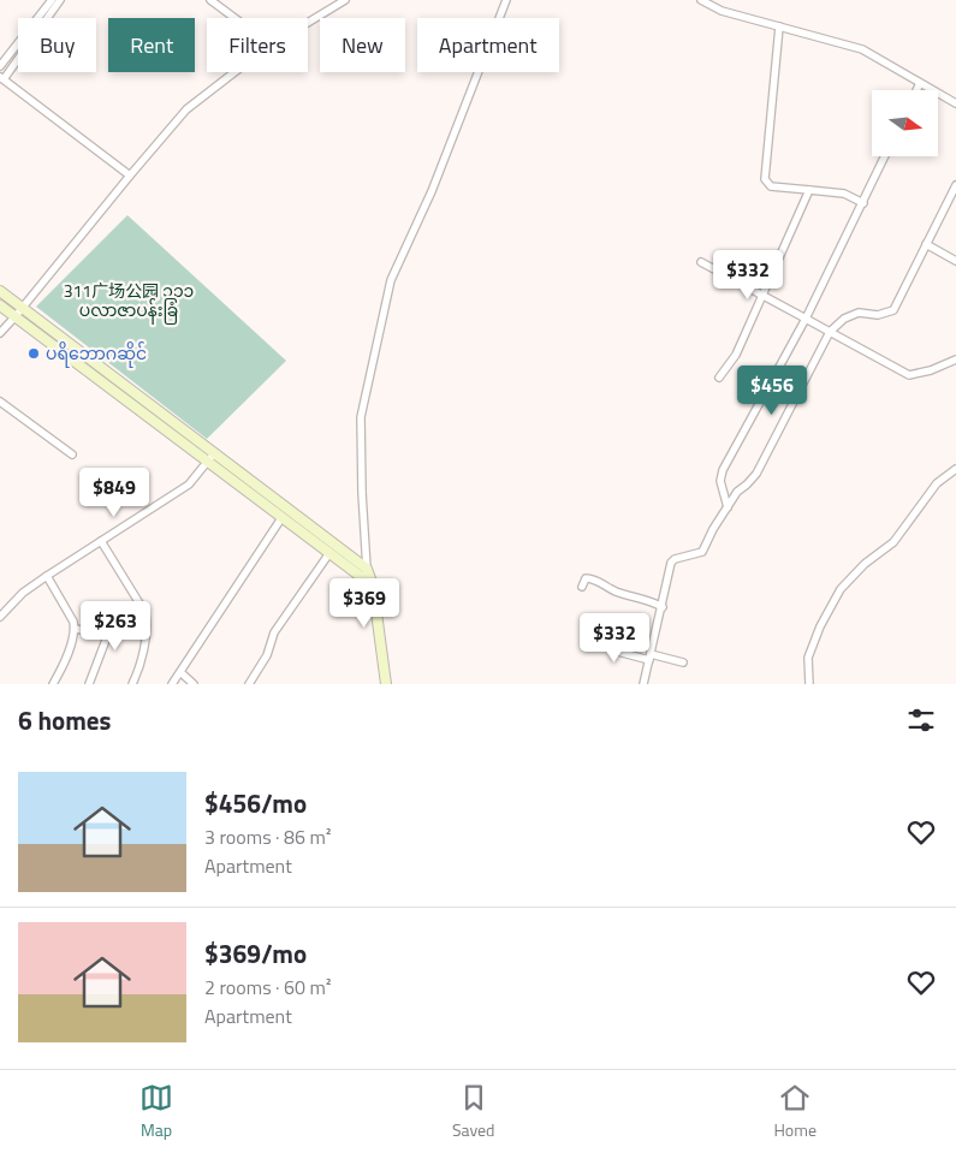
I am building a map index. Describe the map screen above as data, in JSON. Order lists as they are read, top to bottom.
{
  "parks": ["311广场公园 ၃၁၁ ပလာဇာပန်းခြံ"],
  "places": ["ပရိဘောဂဆိုင်"],
  "north": "right",
  "page": {
    "chip": [
      "Buy",
      "Rent",
      "Filters",
      "New",
      "Apartment"
    ],
    "price": [
      "$332",
      "$456",
      "$849",
      "$369",
      "$263",
      "$332"
    ],
    "heading": "6 homes",
    "list": [
      {
        "name": "$456/mo",
        "note": "3 rooms · 86 m² · Apartment"
      },
      {
        "name": "$369/mo",
        "note": "2 rooms · 60 m² · Apartment"
      }
    ],
    "tabs": ["Map", "Saved", "Home"]
  }
}
